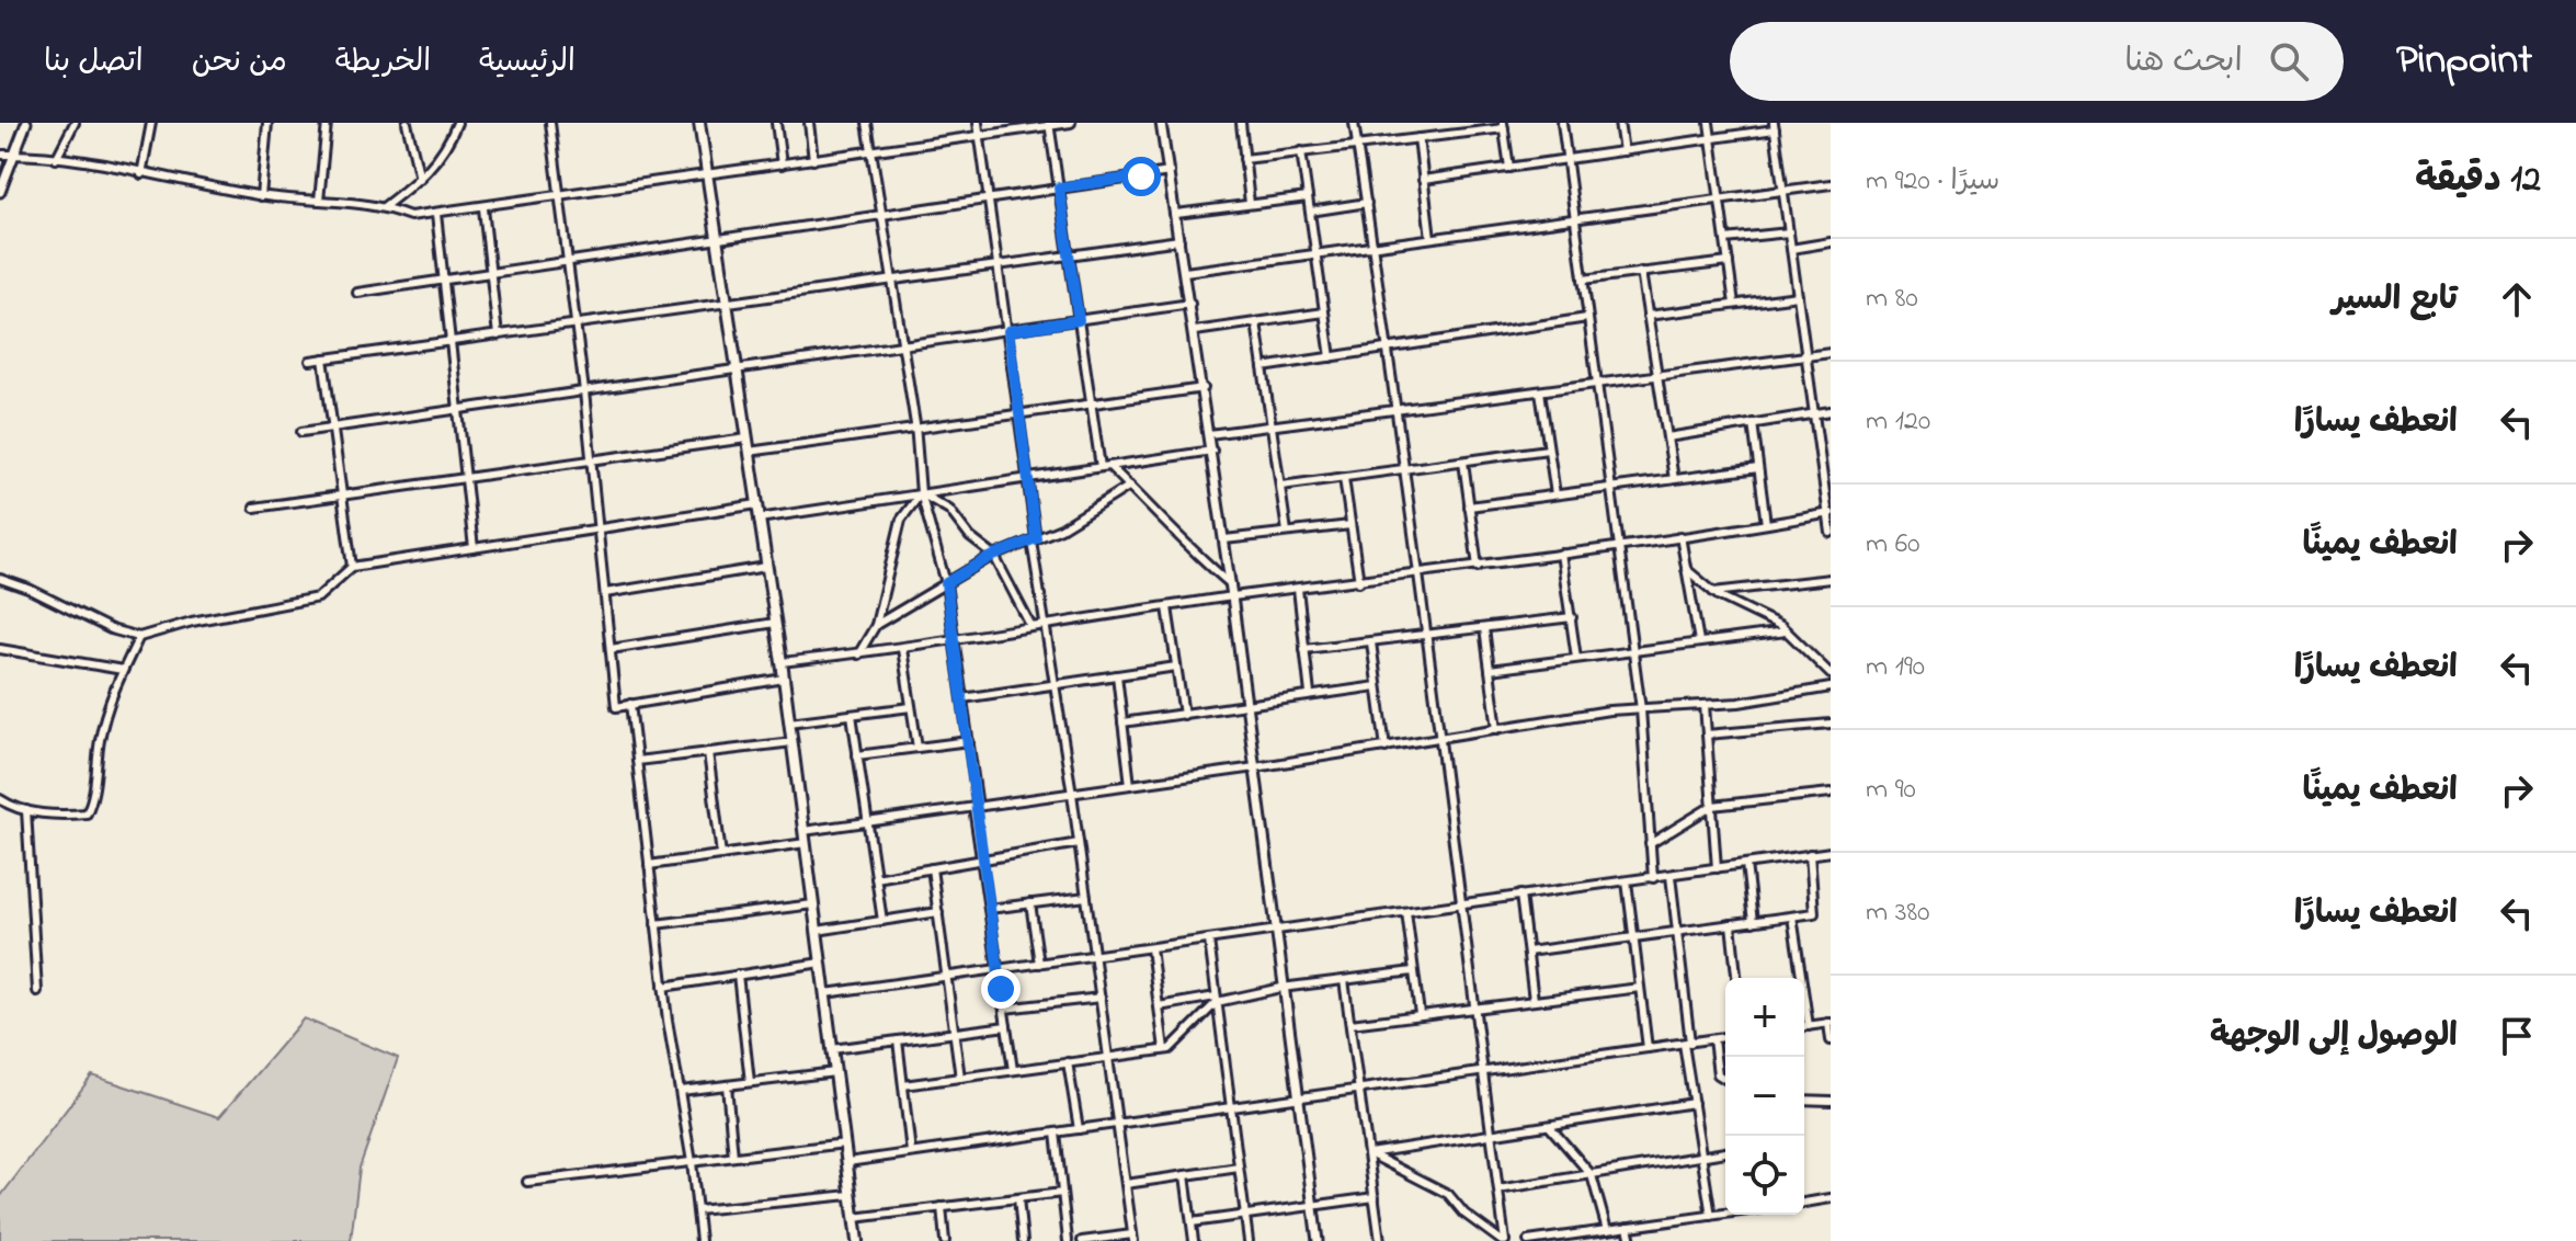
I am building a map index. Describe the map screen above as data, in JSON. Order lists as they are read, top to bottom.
{
  "page": {
    "header": "Pinpoint",
    "search": "ابحث هنا",
    "nav": [
      "الرئيسية",
      "الخريطة",
      "من نحن",
      "اتصل بنا"
    ],
    "heading": ["12 دقيقة", "سيرًا · 920 m"],
    "list": [
      ["تابع السير", "80 m"],
      ["انعطف يسارًا", "120 m"],
      ["انعطف يمينًا", "60 m"],
      ["انعطف يسارًا", "190 m"],
      ["انعطف يمينًا", "90 m"],
      ["انعطف يسارًا", "380 m"],
      "الوصول إلى الوجهة"
    ],
    "map_buttons": ["+", "−"]
  }
}
